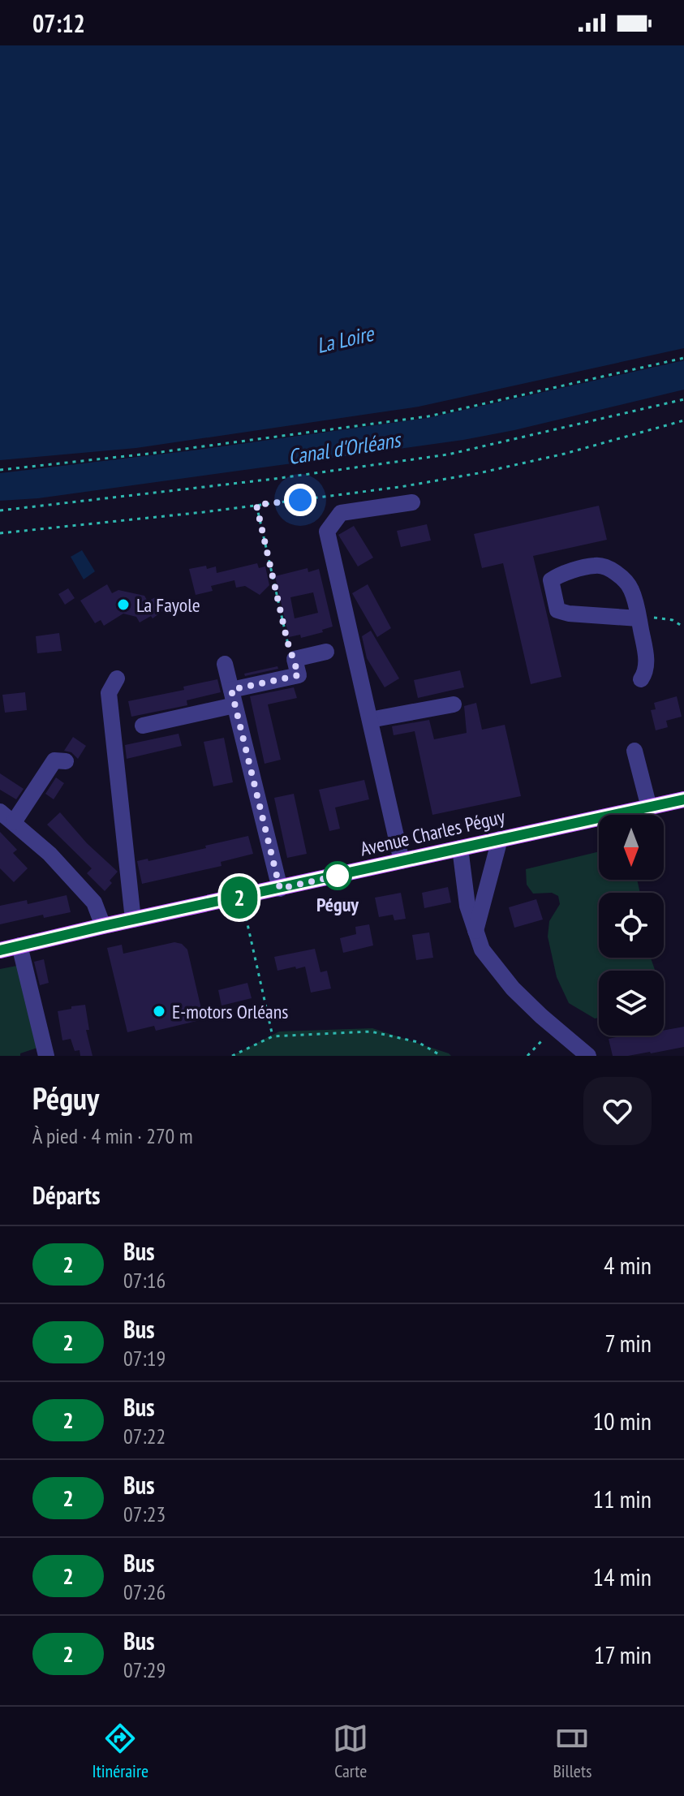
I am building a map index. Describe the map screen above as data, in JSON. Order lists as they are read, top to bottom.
{
  "streets": {
    "main road": ["Avenue Charles Péguy"]
  },
  "water": ["La Loire", "Canal d'Orléans"],
  "places": ["La Fayole", "Péguy", "E-motors Orléans"],
  "lines": ["bus line 2"],
  "north": "bottom",
  "page": {
    "status": "07:12",
    "on_map": "2",
    "heading": [
      ["Péguy", "À pied · 4 min · 270 m"],
      "Départs"
    ],
    "list": [
      {
        "mark": "2",
        "name": "Bus",
        "note": "07:16",
        "value": "4 min"
      },
      {
        "mark": "2",
        "name": "Bus",
        "note": "07:19",
        "value": "7 min"
      },
      {
        "mark": "2",
        "name": "Bus",
        "note": "07:22",
        "value": "10 min"
      },
      {
        "mark": "2",
        "name": "Bus",
        "note": "07:23",
        "value": "11 min"
      },
      {
        "mark": "2",
        "name": "Bus",
        "note": "07:26",
        "value": "14 min"
      },
      {
        "mark": "2",
        "name": "Bus",
        "note": "07:29",
        "value": "17 min"
      }
    ],
    "tabs": ["Itinéraire", "Carte", "Billets"]
  }
}
